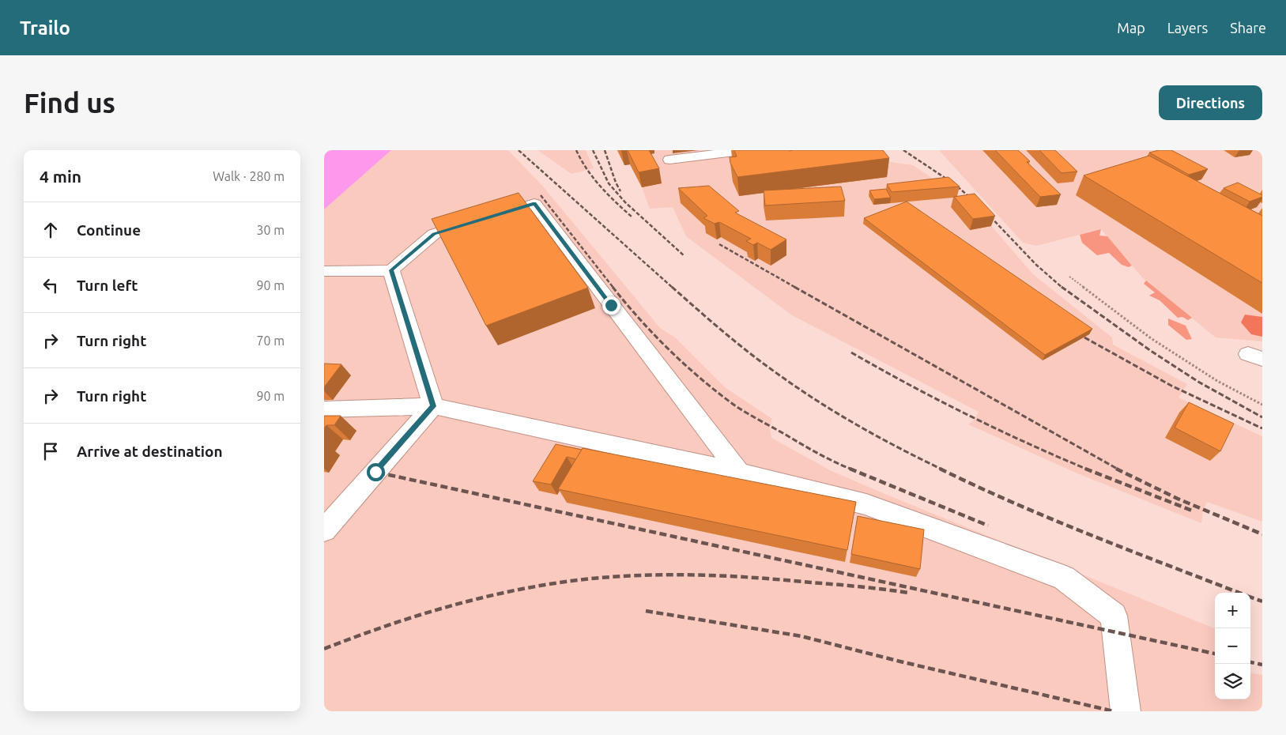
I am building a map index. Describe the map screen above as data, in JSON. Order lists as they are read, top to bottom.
{
  "page": {
    "header": "Trailo",
    "nav": ["Map", "Layers", "Share"],
    "buttons": "Directions",
    "title": "Find us",
    "heading": ["4 min", "Walk · 280 m"],
    "list": [
      ["Continue", "30 m"],
      ["Turn left", "90 m"],
      ["Turn right", "70 m"],
      ["Turn right", "90 m"],
      "Arrive at destination"
    ],
    "map_buttons": ["+", "−"]
  }
}
